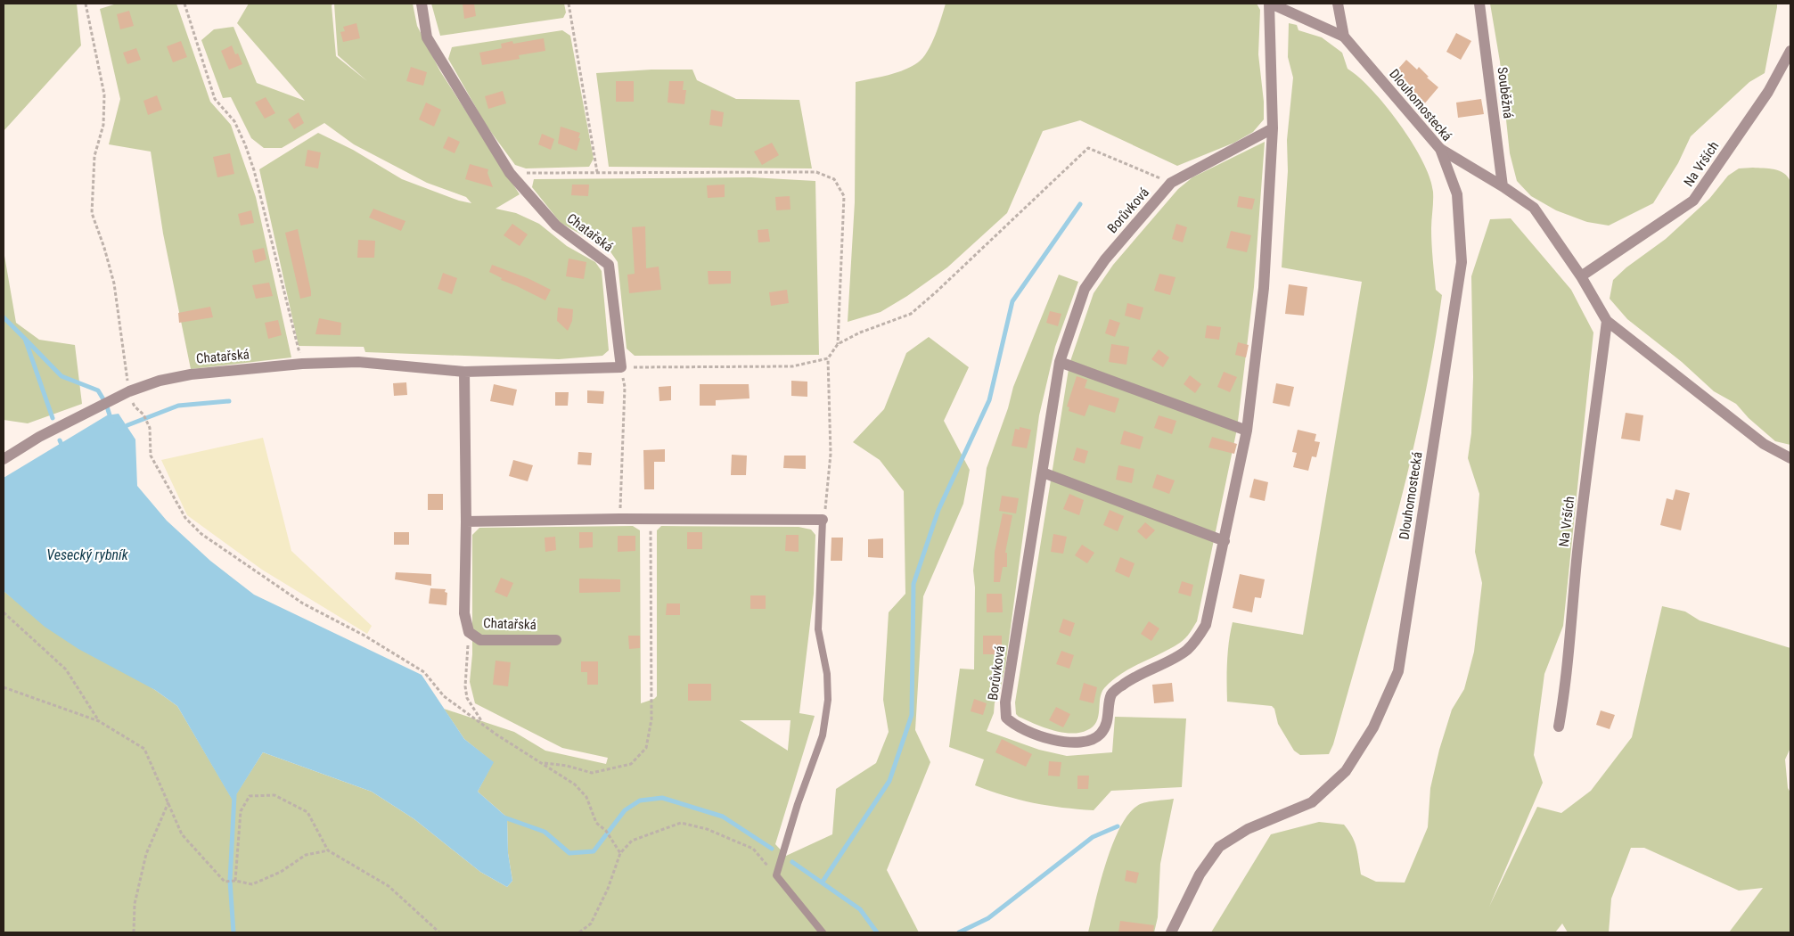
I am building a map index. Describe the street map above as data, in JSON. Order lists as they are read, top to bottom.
{
  "streets": {
    "street": [
      "Souběžná",
      "Dlouhomostecká",
      "Na Vrších",
      "Borůvková",
      "Chatařská"
    ]
  },
  "water": ["Vesecký rybník"]
}
